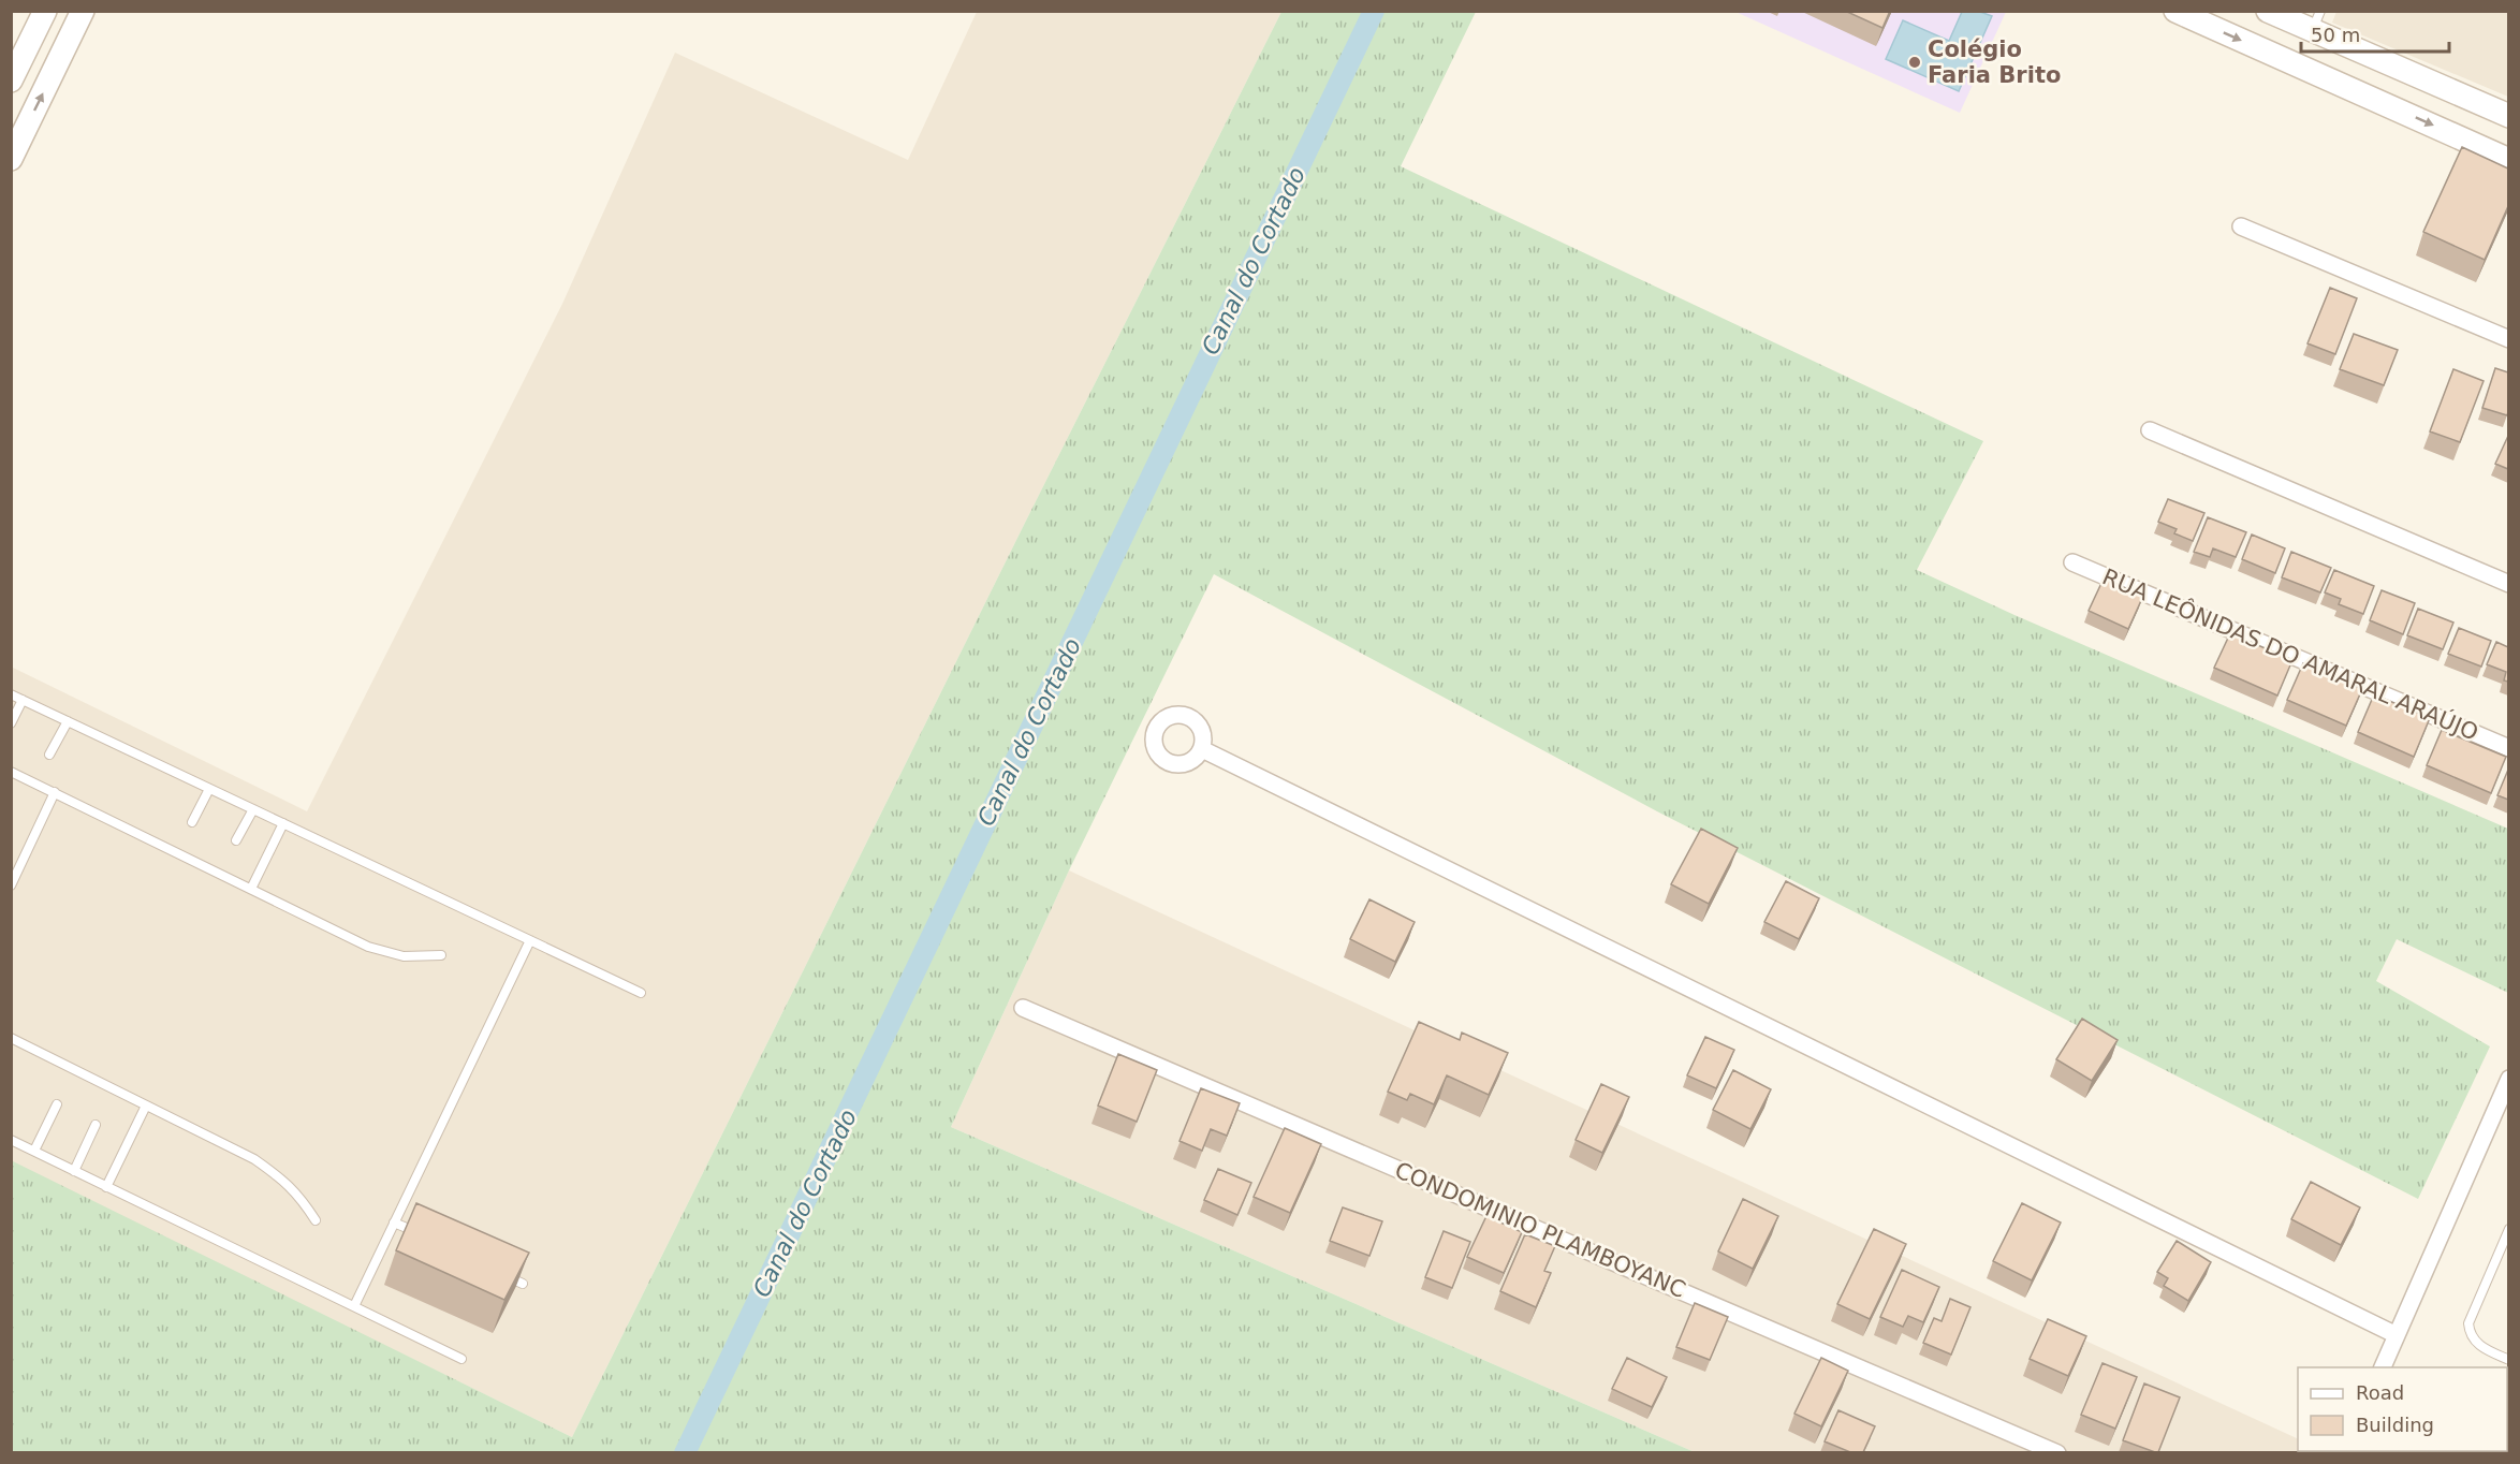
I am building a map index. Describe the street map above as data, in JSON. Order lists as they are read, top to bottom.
{
  "streets": {
    "street": ["RUA LEÔNIDAS DO AMARAL ARAÚJO", "CONDOMINIO PLAMBOYANC"]
  },
  "water": ["Canal do Cortado"],
  "places": ["Colégio Faria Brito"],
  "legend": ["Road", "Building"],
  "scale_bar": "50 m"
}
